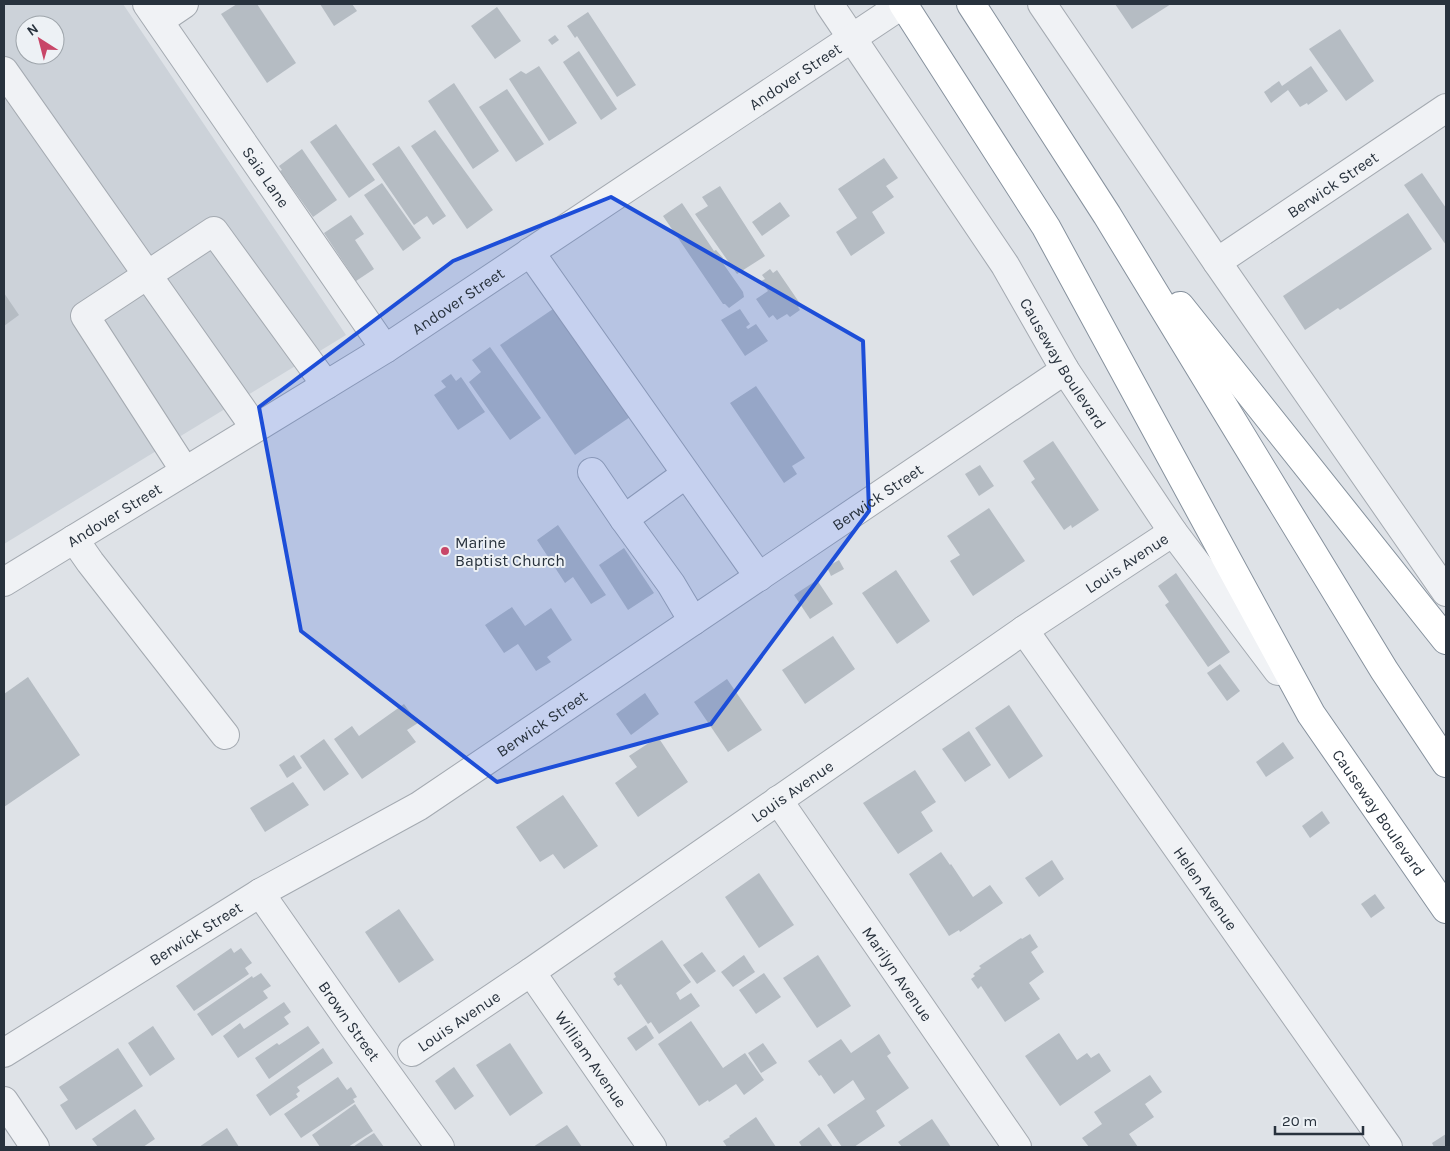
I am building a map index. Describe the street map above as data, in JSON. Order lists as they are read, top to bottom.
{
  "streets": {
    "highway": ["Causeway Boulevard"],
    "street": [
      "Andover Street",
      "Saia Lane",
      "Berwick Street",
      "Louis Avenue",
      "Helen Avenue",
      "Marilyn Avenue",
      "Brown Street",
      "William Avenue"
    ]
  },
  "crossings": [
    ["Andover Street", "Saia Lane"],
    ["Andover Street", "Causeway Boulevard"],
    ["Berwick Street", "Causeway Boulevard"],
    ["Berwick Street", "Brown Street"],
    ["Causeway Boulevard", "Louis Avenue"],
    ["Louis Avenue", "Helen Avenue"],
    ["Louis Avenue", "Marilyn Avenue"],
    ["Louis Avenue", "William Avenue"]
  ],
  "places": ["Marine Baptist Church"],
  "scale_bar": "20 m",
  "north": "top left"
}
